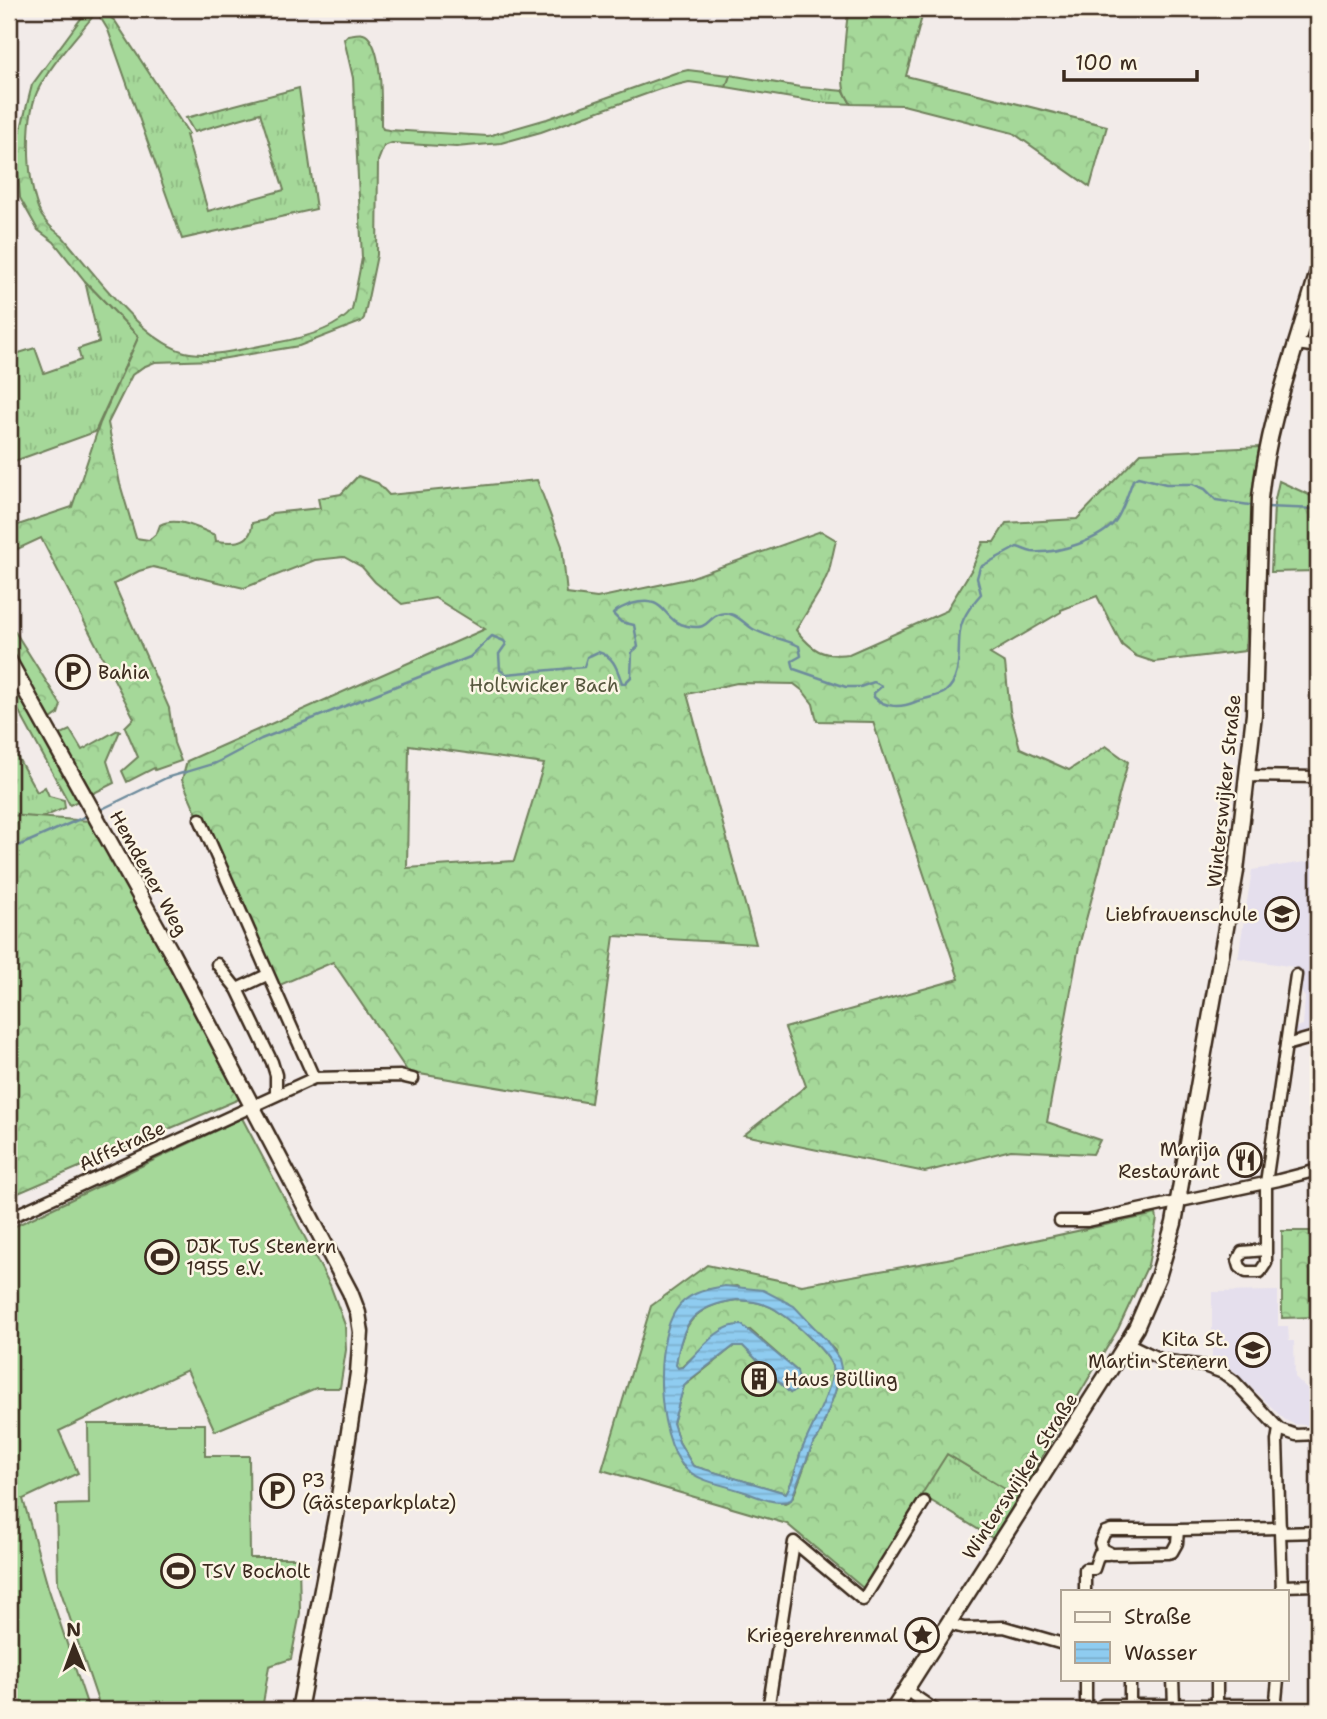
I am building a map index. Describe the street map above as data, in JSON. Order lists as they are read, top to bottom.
{
  "streets": {
    "main road": ["Winterswijker Straße", "Hemdener Weg"],
    "street": ["Alffstraße"]
  },
  "crossings": [
    ["Hemdener Weg", "Alffstraße"]
  ],
  "parks": ["Holtwicker Bach"],
  "places": {
    "parking": ["Bahia", "P3 (Gästeparkplatz)"],
    "school or university": ["Liebfrauenschule", "Kita St. Martin Stenern"],
    "restaurant": ["Marija Restaurant"],
    "sports": ["DJK TuS Stenern 1955 e.V.", "TSV Bocholt"],
    "building": ["Haus Bülling"],
    "place": ["Kriegerehrenmal"]
  },
  "legend": ["Straße", "Wasser"],
  "scale_bar": "100 m",
  "north": "top"
}
